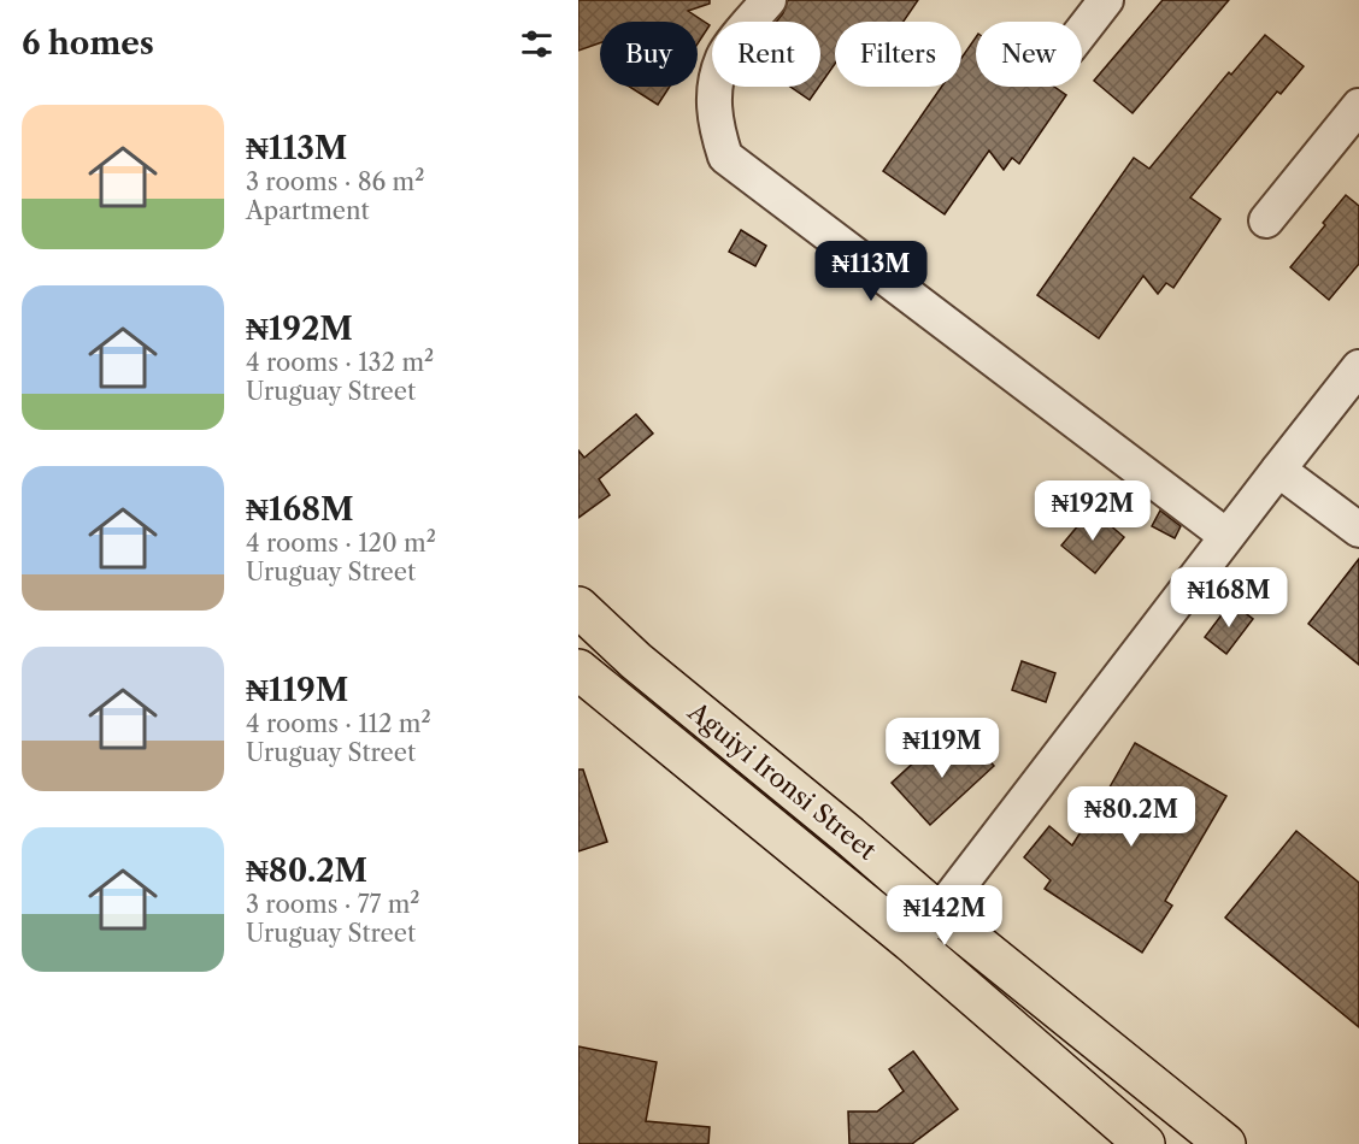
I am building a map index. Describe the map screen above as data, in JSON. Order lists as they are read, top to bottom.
{
  "streets": {
    "main road": ["Aguiyi Ironsi Street"]
  },
  "page": {
    "heading": "6 homes",
    "chip": [
      "Buy",
      "Rent",
      "Filters",
      "New"
    ],
    "list": [
      {
        "name": "₦113M",
        "note": "3 rooms · 86 m² · Apartment"
      },
      {
        "name": "₦192M",
        "note": "4 rooms · 132 m² · Uruguay Street"
      },
      {
        "name": "₦168M",
        "note": "4 rooms · 120 m² · Uruguay Street"
      },
      {
        "name": "₦119M",
        "note": "4 rooms · 112 m² · Uruguay Street"
      },
      {
        "name": "₦80.2M",
        "note": "3 rooms · 77 m² · Uruguay Street"
      }
    ],
    "price": [
      "₦113M",
      "₦192M",
      "₦168M",
      "₦119M",
      "₦80.2M",
      "₦142M"
    ]
  }
}
